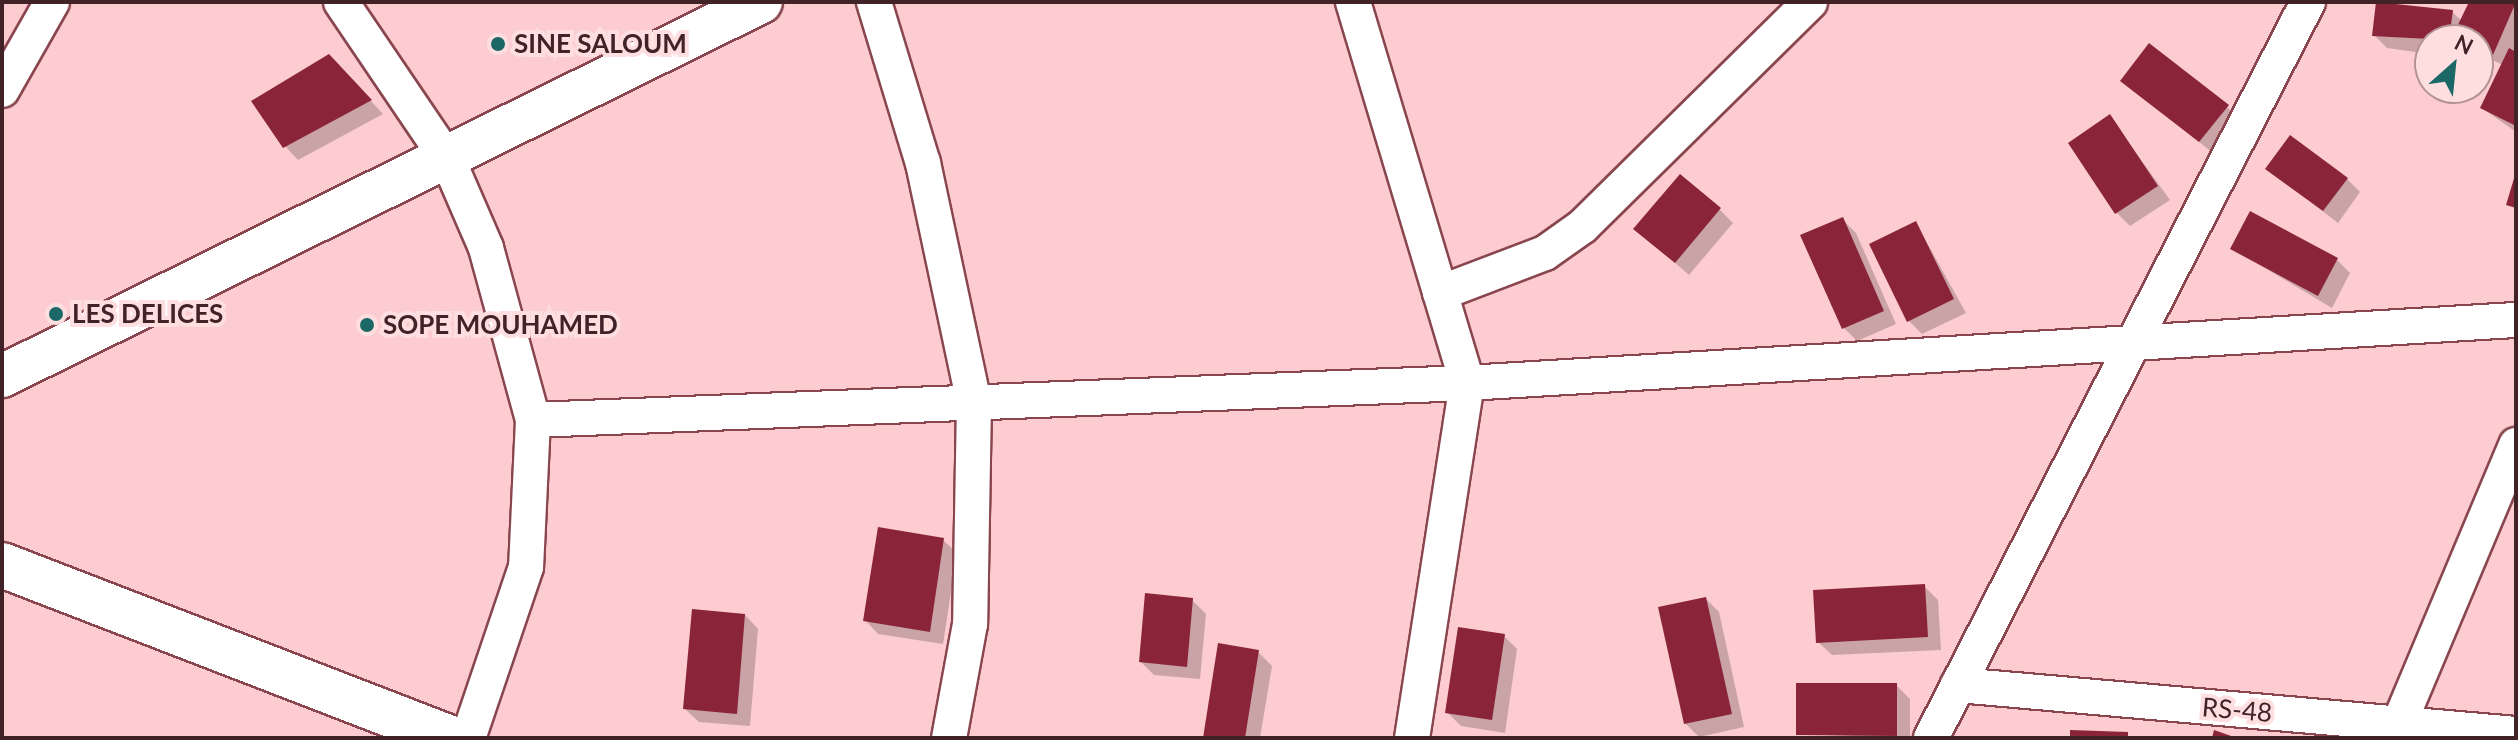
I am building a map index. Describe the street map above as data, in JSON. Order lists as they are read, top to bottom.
{
  "streets": {
    "street": ["RS-48"]
  },
  "places": ["SINE SALOUM", "LES DELICES", "SOPE MOUHAMED"],
  "north": "top right"
}
